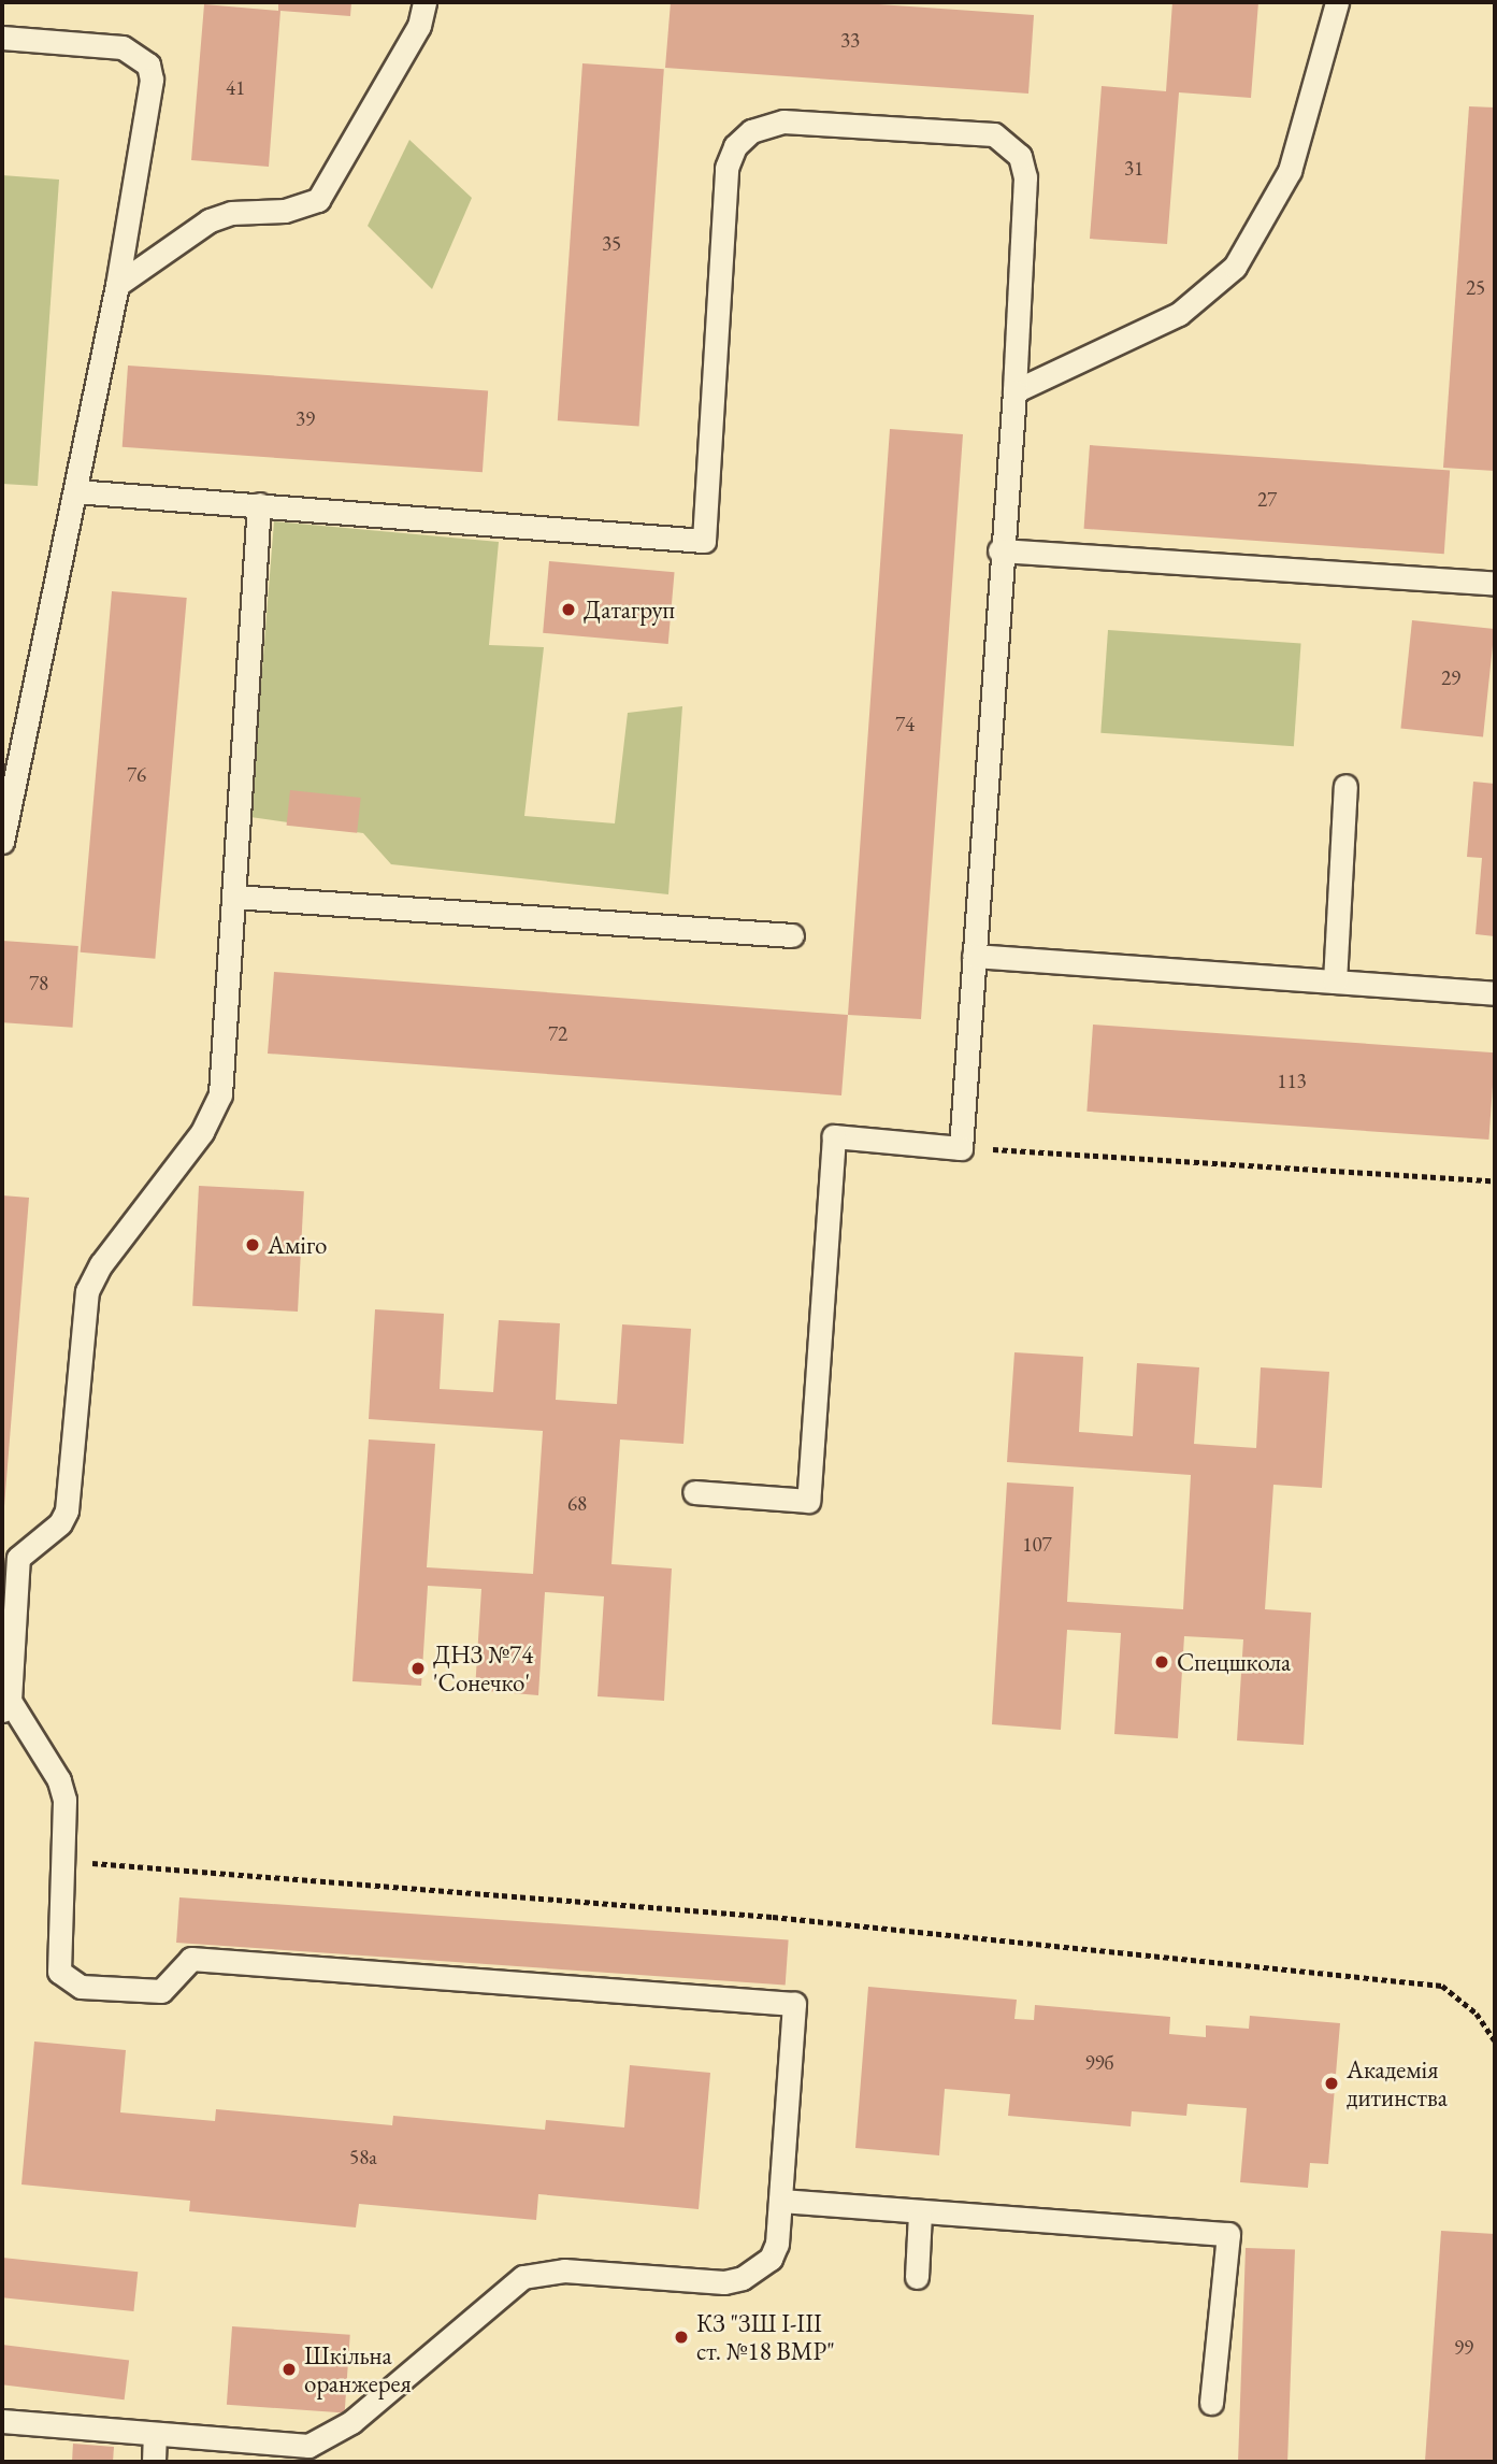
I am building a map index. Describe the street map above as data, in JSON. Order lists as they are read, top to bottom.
{
  "places": [
    "Датагруп",
    "Аміго",
    "Спецшкола",
    "ДНЗ №74 'Сонечко'",
    "Академія дитинства",
    "КЗ \"ЗШ І-ІІІ ст. №18 ВМР\"",
    "Шкільна оранжерея"
  ],
  "house_numbers": [
    "33",
    "41",
    "31",
    "35",
    "25",
    "39",
    "27",
    "29",
    "74",
    "76",
    "78",
    "72",
    "113",
    "68",
    "107",
    "99б",
    "58а",
    "99"
  ]
}
